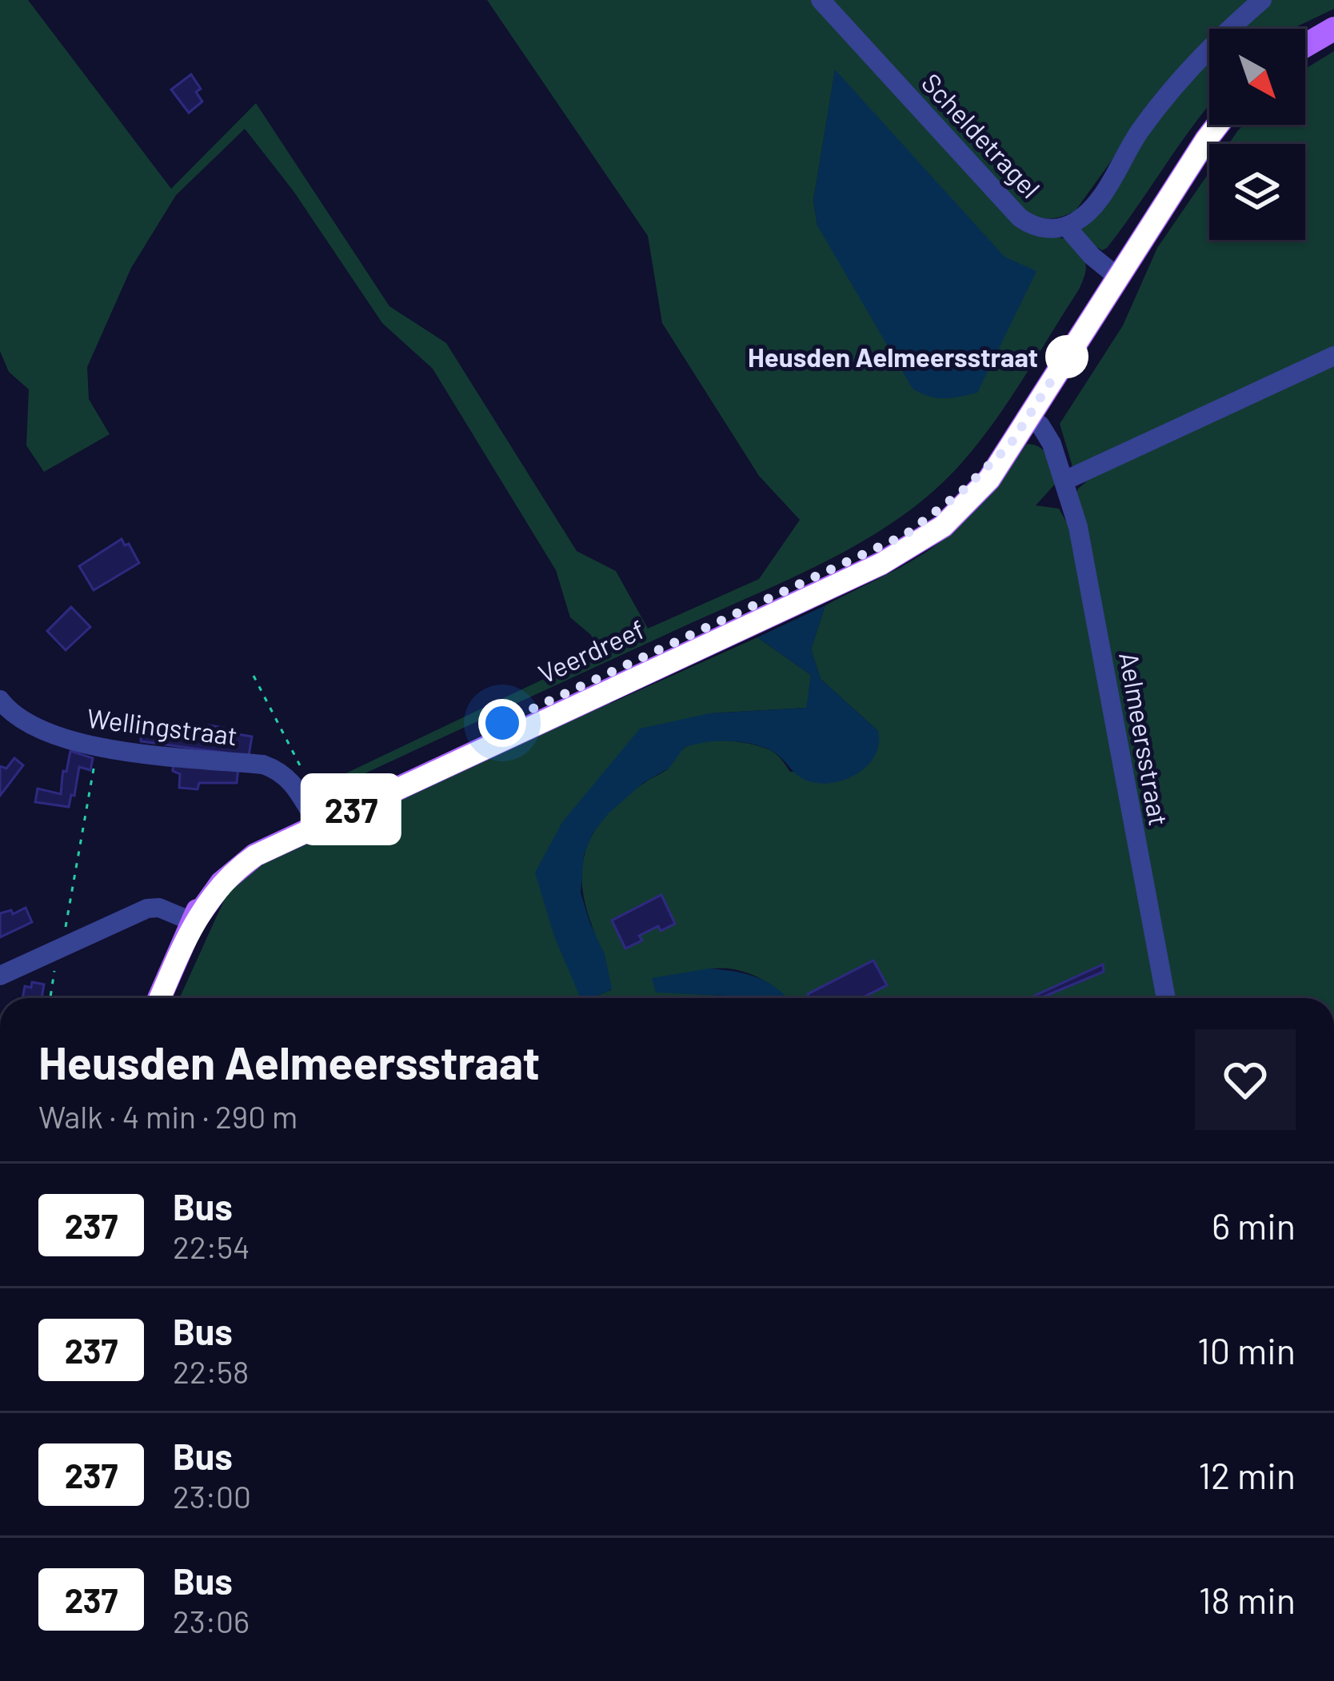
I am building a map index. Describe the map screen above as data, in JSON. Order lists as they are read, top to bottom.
{
  "streets": {
    "main road": ["Veerdreef"],
    "street": ["Scheldetragel", "Wellingstraat", "Aelmeersstraat"]
  },
  "places": ["Heusden Aelmeersstraat"],
  "lines": ["bus line 237"],
  "north": "bottom right",
  "page": {
    "on_map": "237",
    "heading": ["Heusden Aelmeersstraat", "Walk · 4 min · 290 m"],
    "list": [
      {
        "mark": "237",
        "name": "Bus",
        "note": "22:54",
        "value": "6 min"
      },
      {
        "mark": "237",
        "name": "Bus",
        "note": "22:58",
        "value": "10 min"
      },
      {
        "mark": "237",
        "name": "Bus",
        "note": "23:00",
        "value": "12 min"
      },
      {
        "mark": "237",
        "name": "Bus",
        "note": "23:06",
        "value": "18 min"
      }
    ]
  }
}
